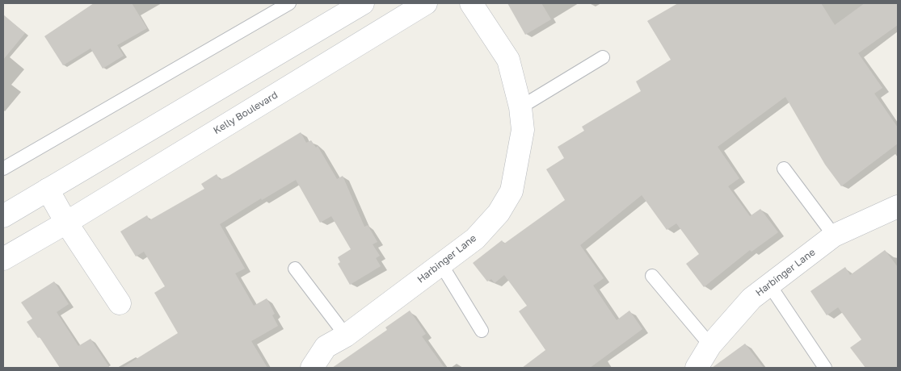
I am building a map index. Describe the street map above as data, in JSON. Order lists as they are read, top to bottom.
{
  "streets": {
    "main road": ["Kelly Boulevard", "Harbinger Lane"]
  }
}
